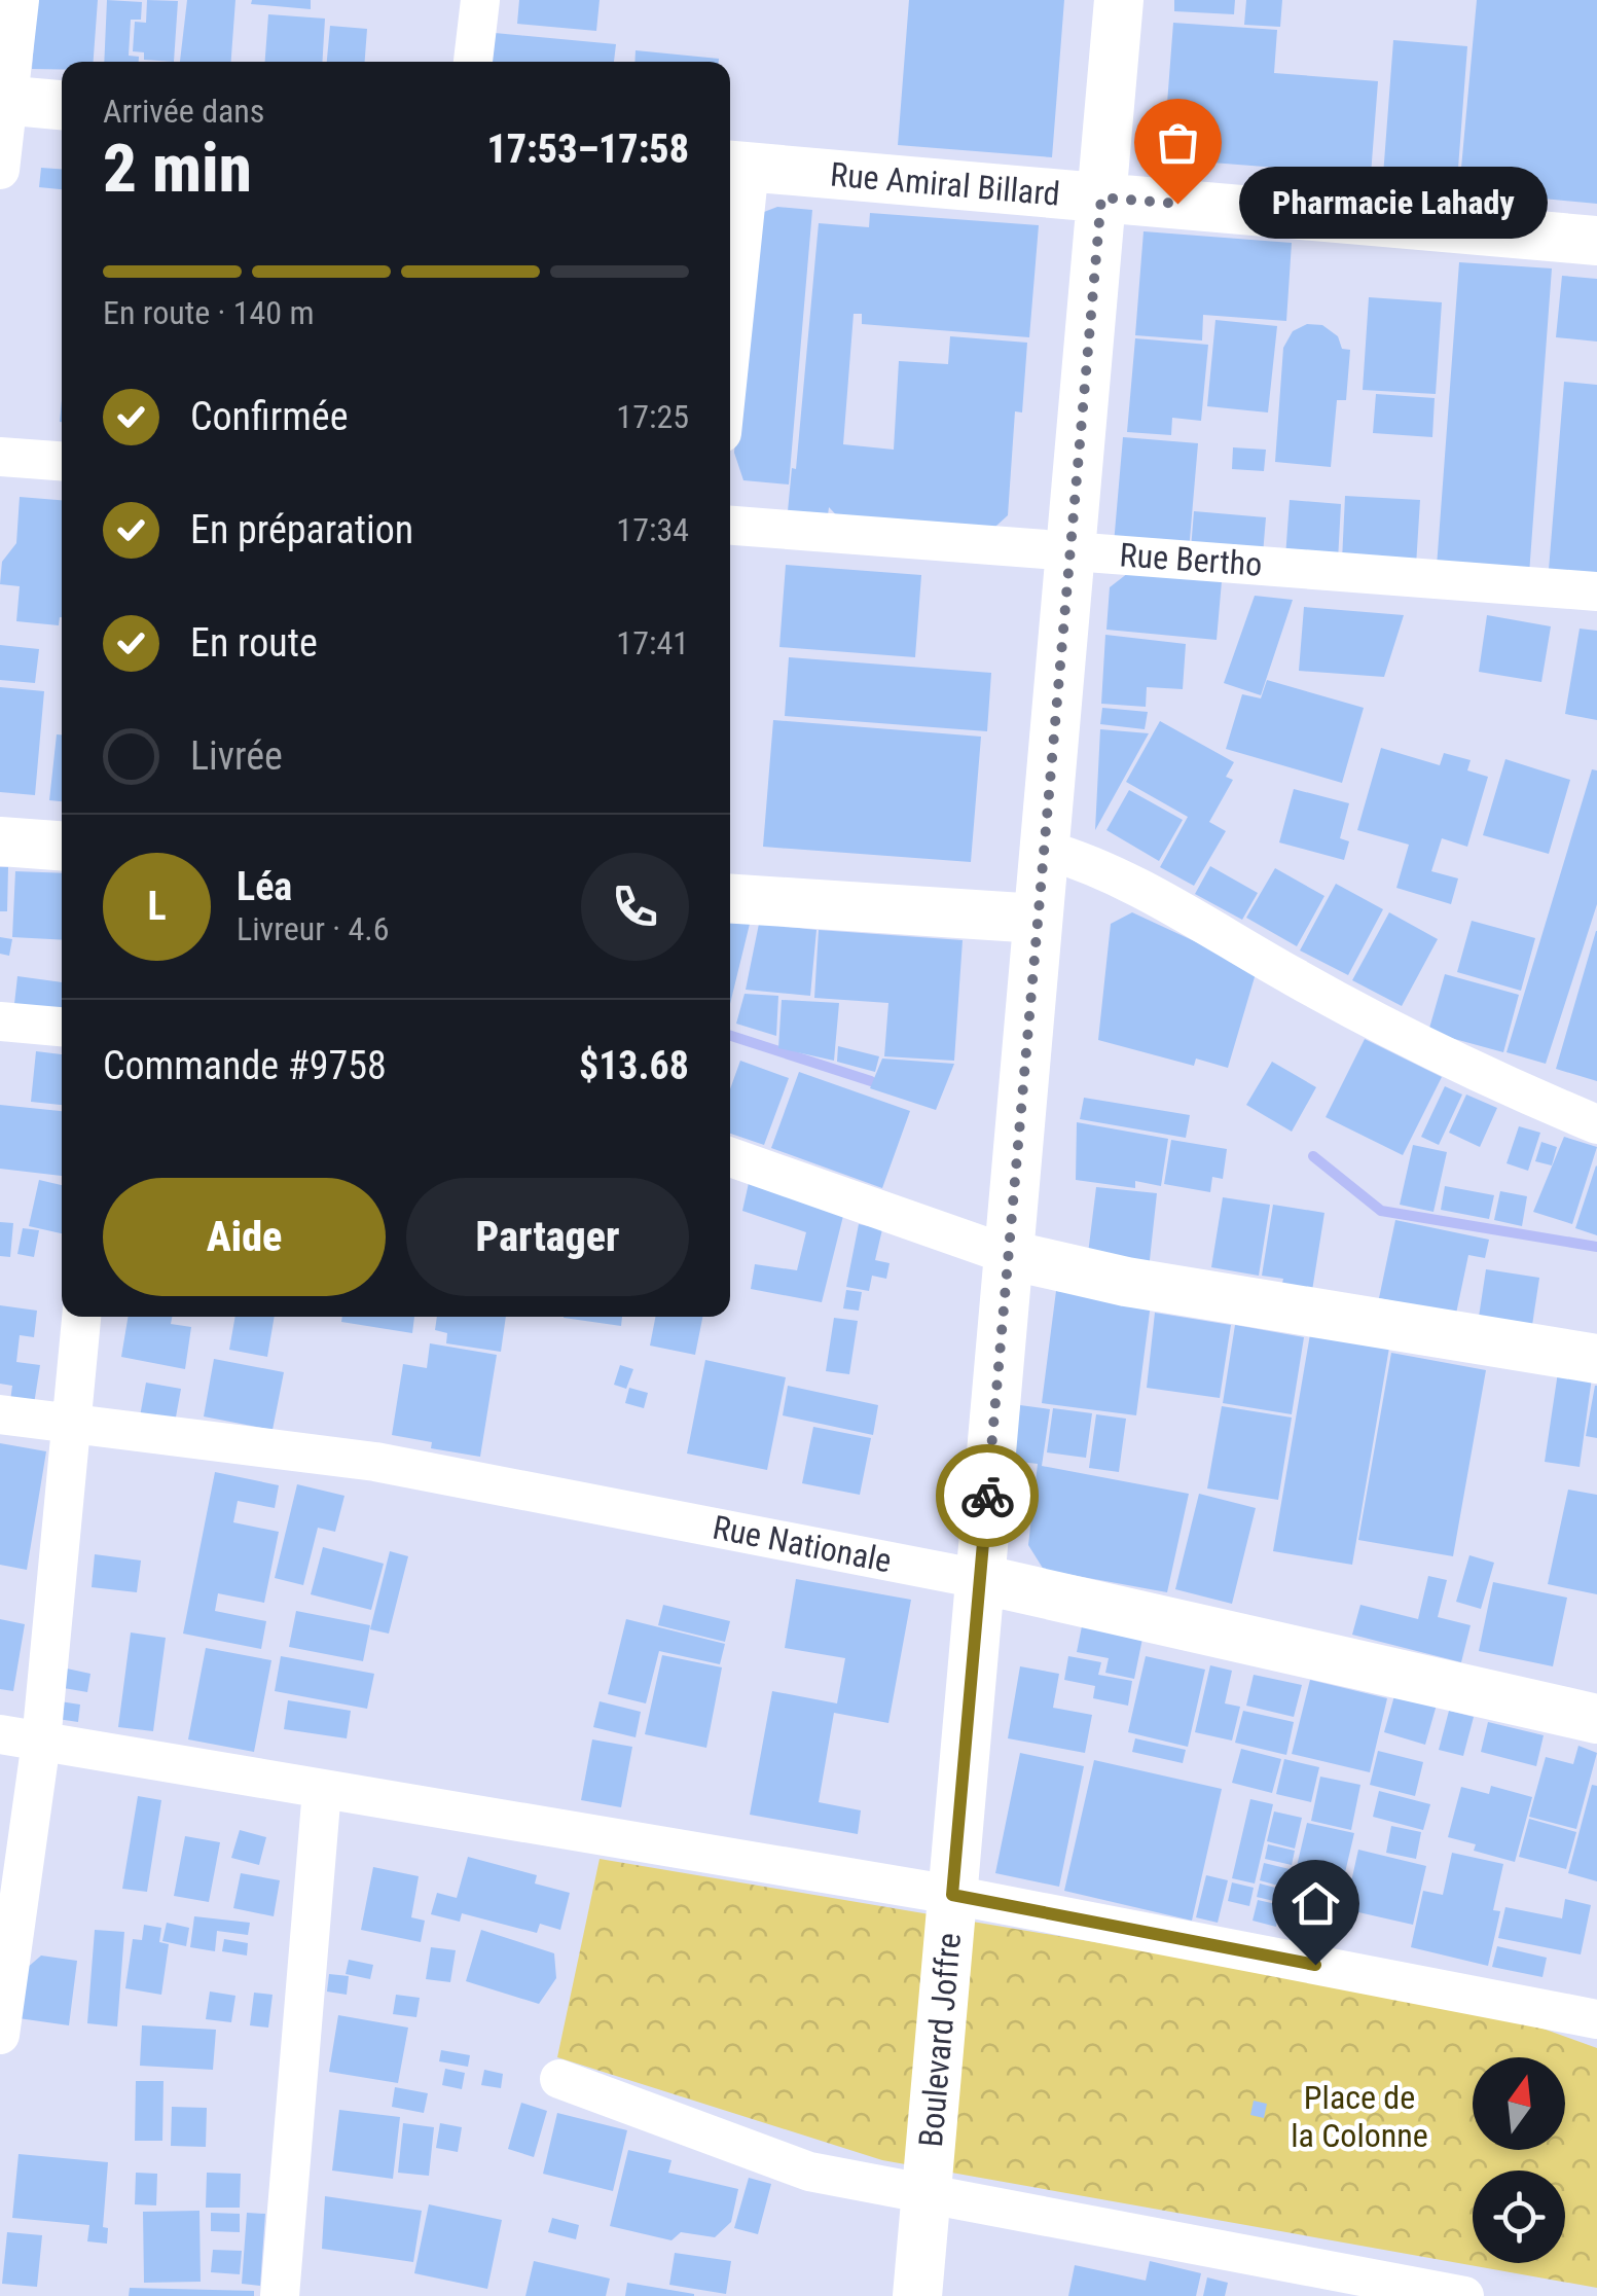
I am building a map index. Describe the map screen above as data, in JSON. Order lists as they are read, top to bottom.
{
  "streets": {
    "street": [
      "Rue Amiral Billard",
      "Rue Bertho",
      "Rue Nationale",
      "Boulevard Joffre"
    ]
  },
  "crossings": [
    ["Rue Amiral Billard", "Boulevard Joffre"],
    ["Rue Bertho", "Boulevard Joffre"],
    ["Rue Nationale", "Boulevard Joffre"]
  ],
  "parks": ["Place de la Colonne"],
  "places": ["Pharmacie Lahady"],
  "north": "top",
  "page": {
    "heading": ["2 min", "Arrivée dans", "17:53–17:58"],
    "panel": [
      "Léa",
      "Livreur · 4.6",
      "Commande #9758",
      "$13.68"
    ],
    "bubble": "Pharmacie Lahady",
    "bar": "En route · 140 m",
    "list": [
      ["Confirmée", "17:25"],
      ["En préparation", "17:34"],
      ["En route", "17:41"],
      "Livrée"
    ],
    "round": "L",
    "buttons": ["Aide", "Partager"]
  }
}
